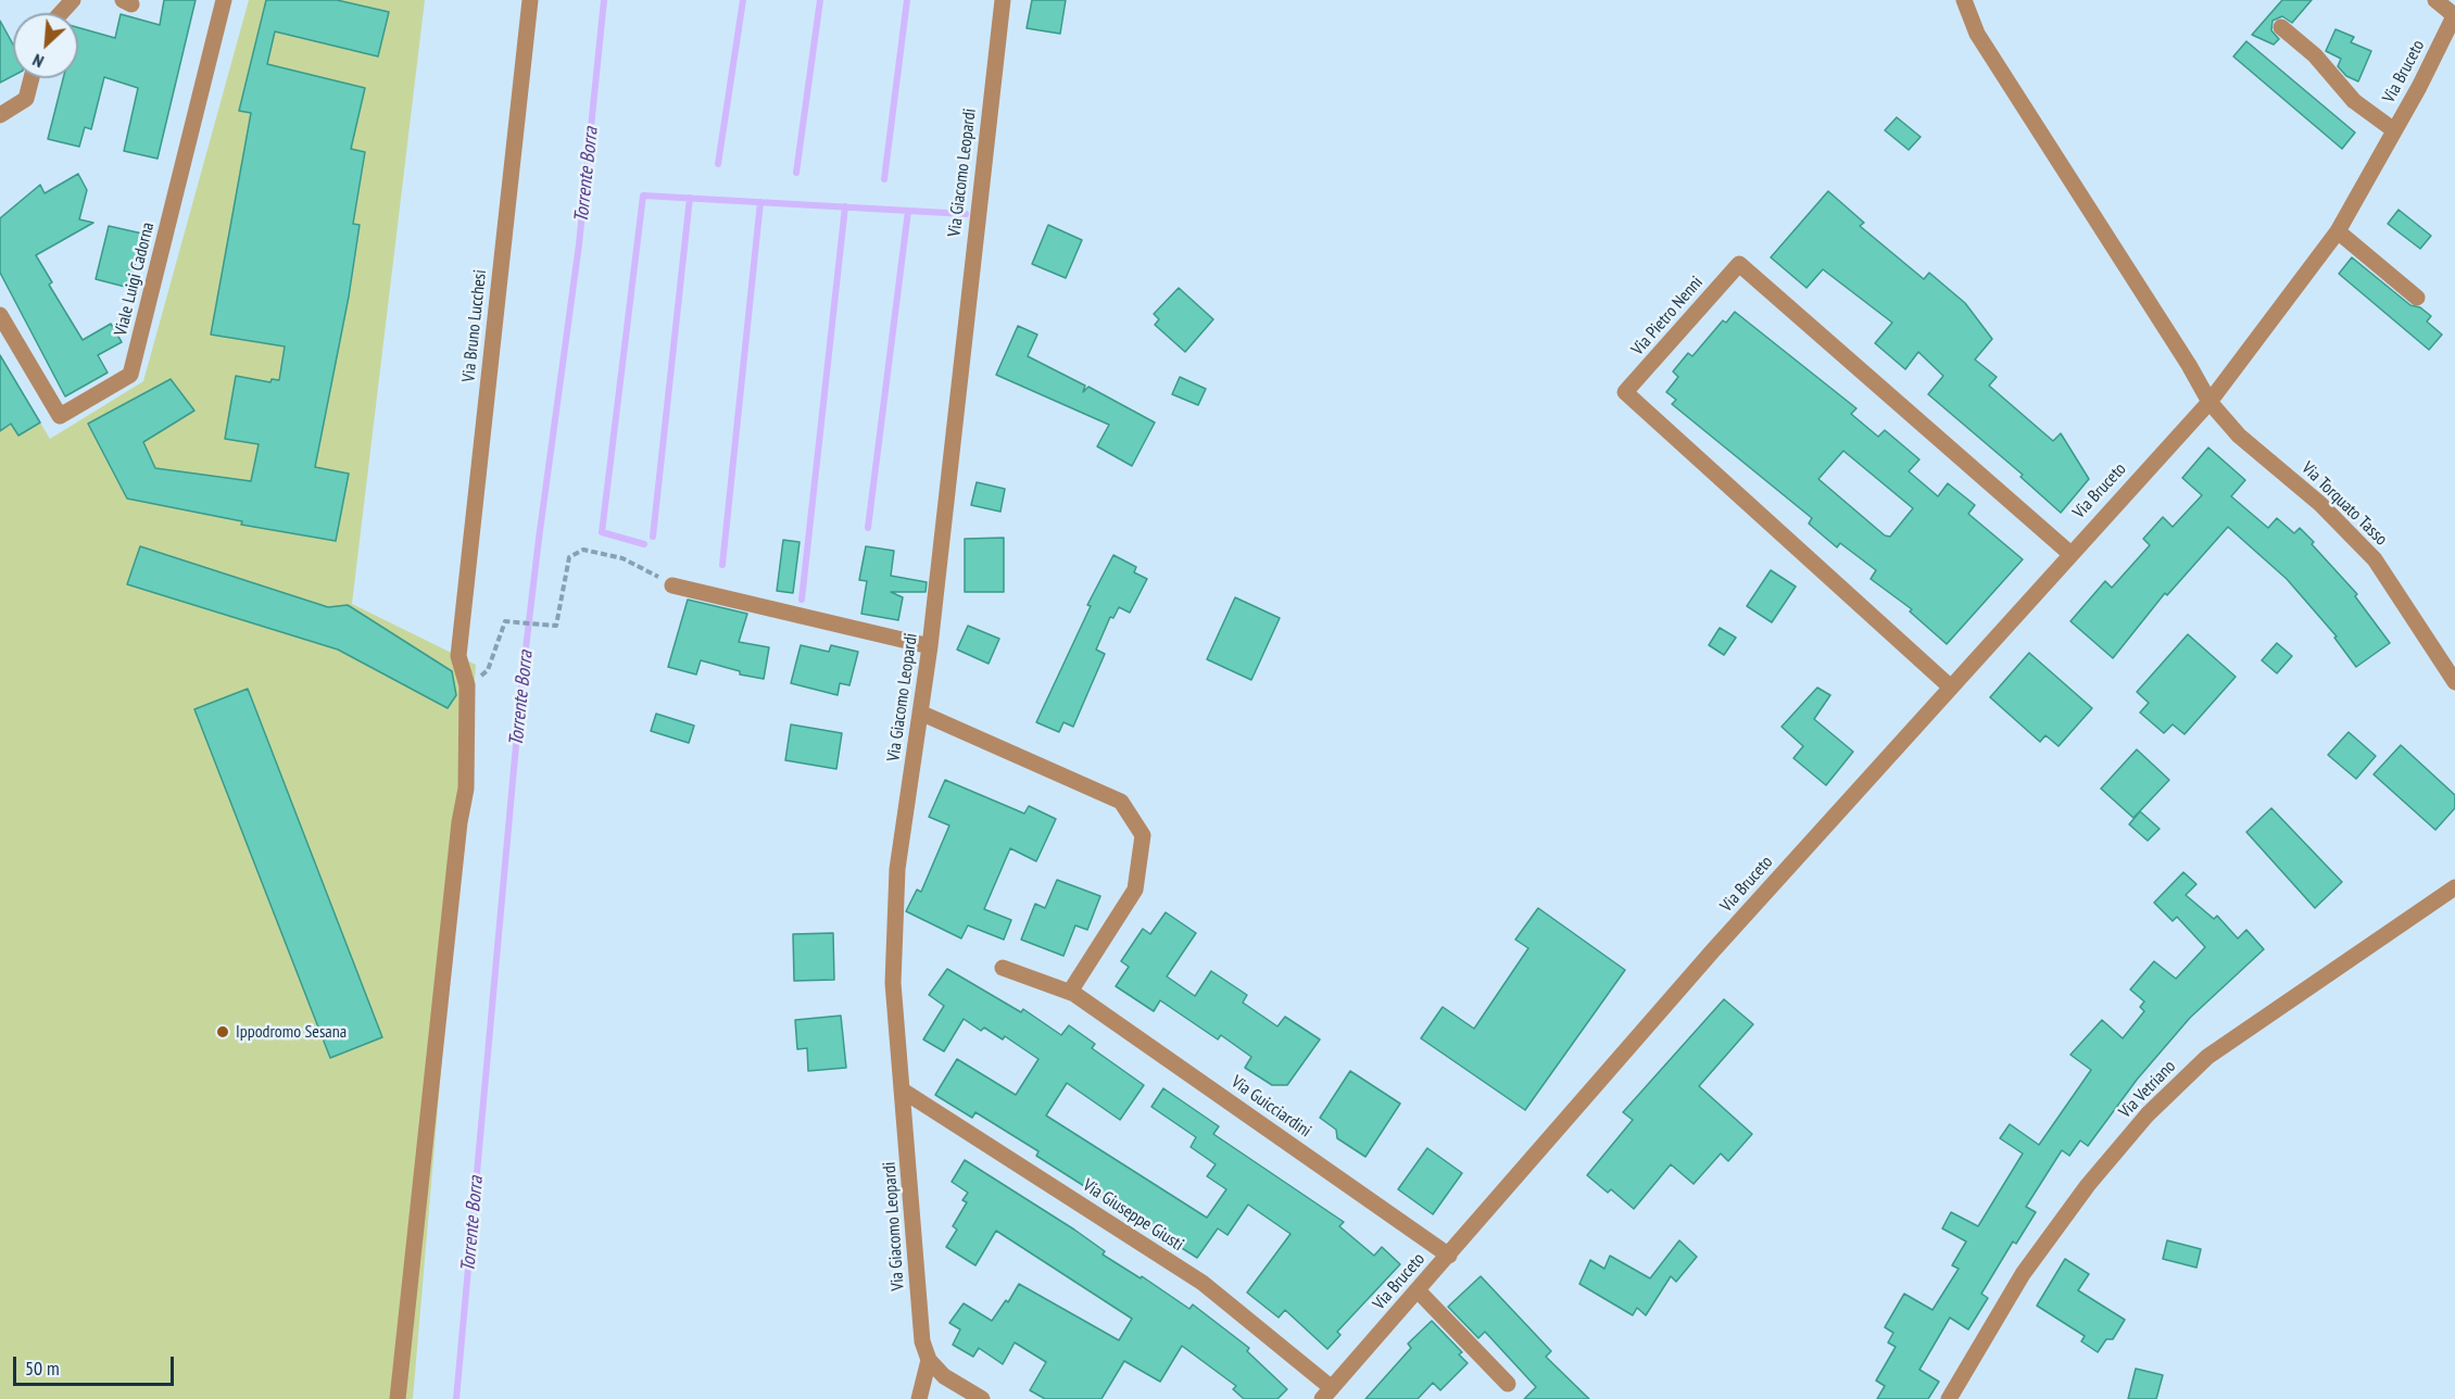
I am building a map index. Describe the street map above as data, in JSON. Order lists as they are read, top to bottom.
{
  "streets": {
    "street": [
      "Via Bruceto",
      "Via Giacomo Leopardi",
      "Viale Luigi Cadorna",
      "Via Pietro Nenni",
      "Via Bruno Lucchesi",
      "Via Torquato Tasso",
      "Via Vetriano",
      "Via Guicciardini",
      "Via Giuseppe Giusti"
    ]
  },
  "crossings": [
    ["Via Bruceto", "Via Pietro Nenni"],
    ["Via Bruceto", "Via Torquato Tasso"],
    ["Via Bruceto", "Via Guicciardini"],
    ["Via Bruceto", "Via Giuseppe Giusti"],
    ["Via Giacomo Leopardi", "Via Giuseppe Giusti"]
  ],
  "water": ["Torrente Borra"],
  "places": ["Ippodromo Sesana"],
  "scale_bar": "50 m",
  "north": "bottom left"
}
